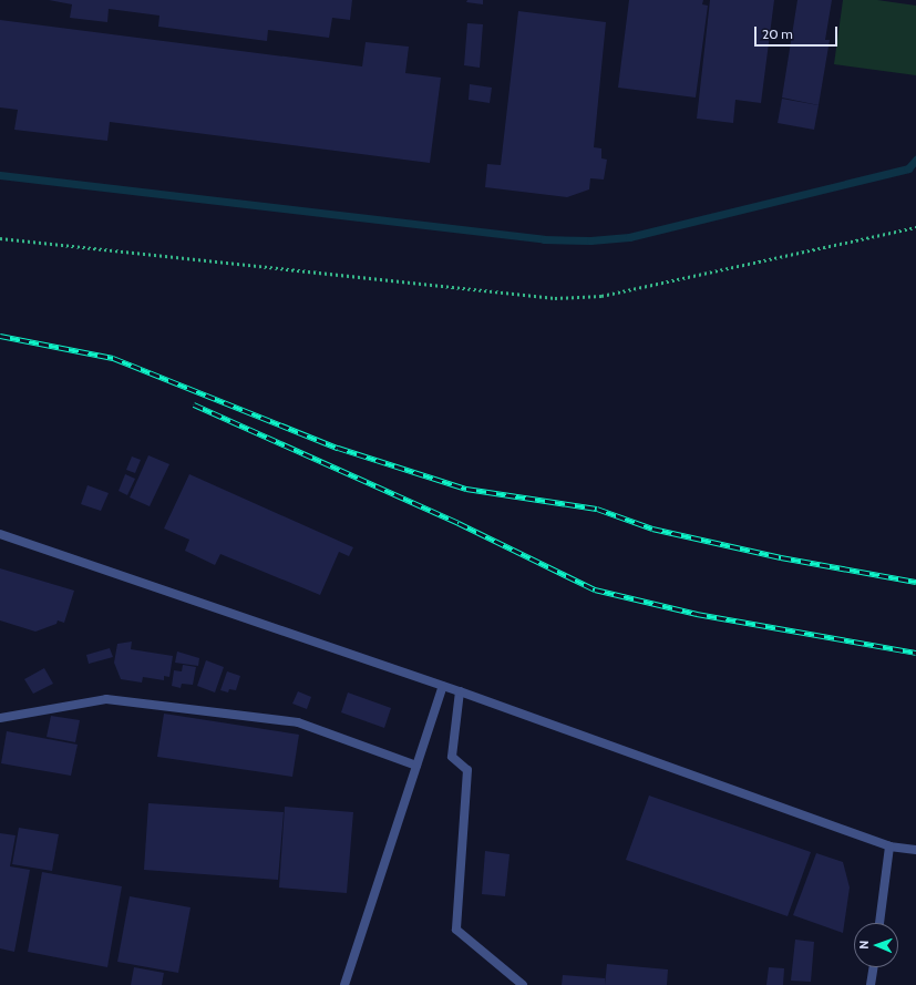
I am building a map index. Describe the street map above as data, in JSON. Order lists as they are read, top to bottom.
{
  "scale_bar": "20 m",
  "north": "left"
}
